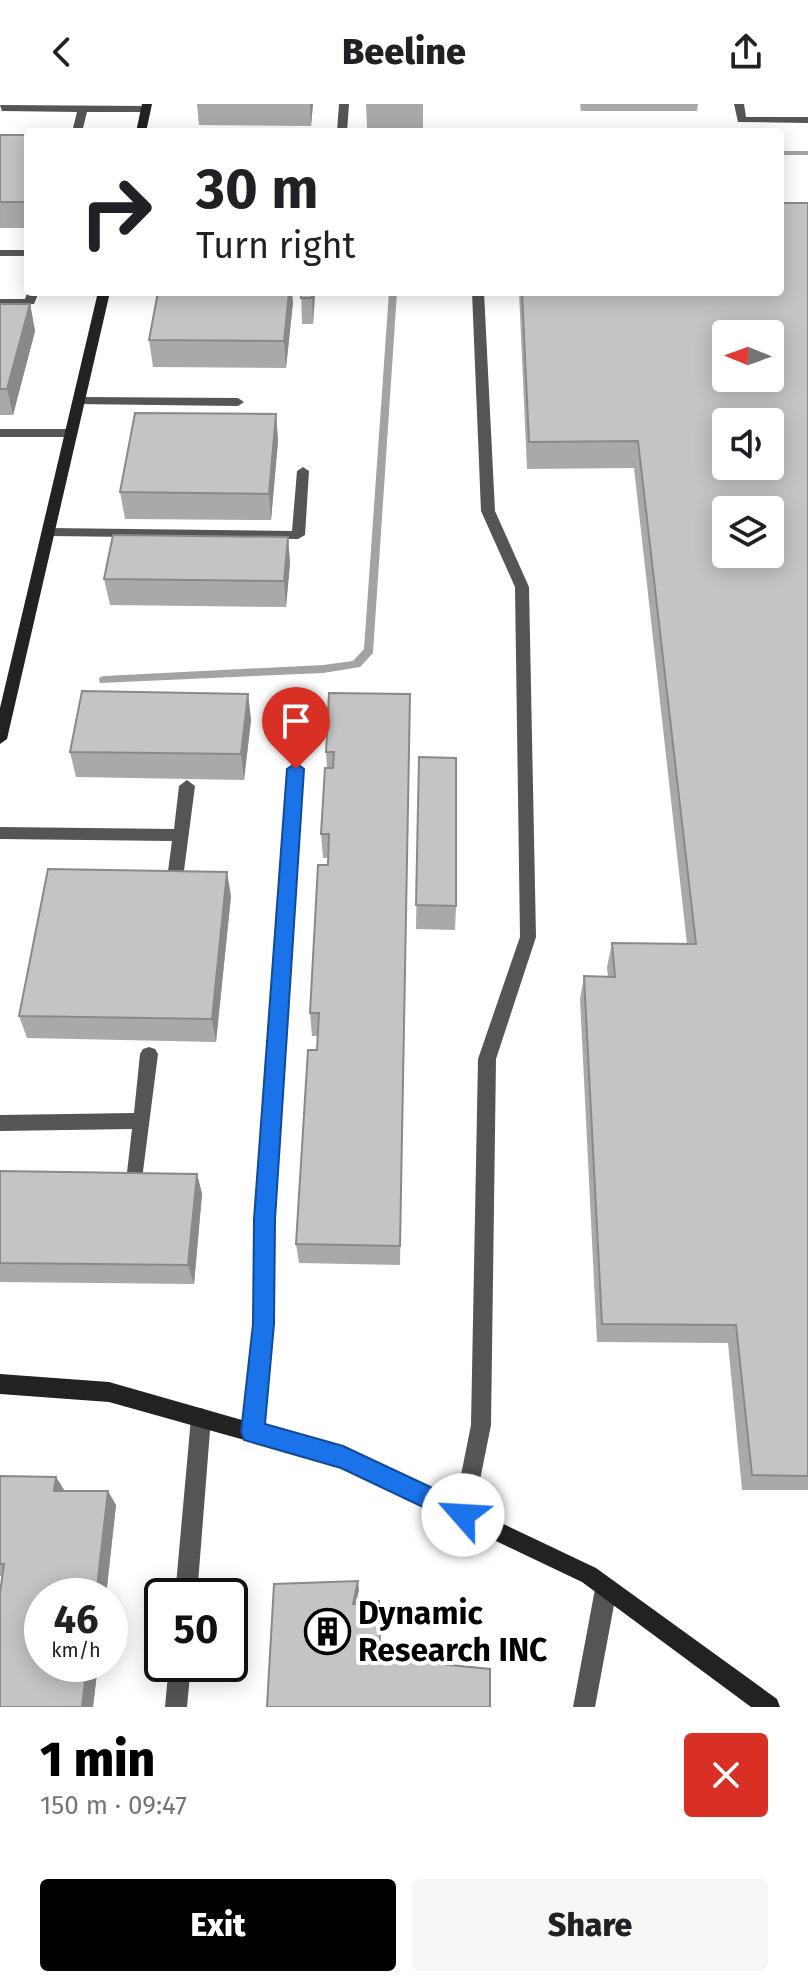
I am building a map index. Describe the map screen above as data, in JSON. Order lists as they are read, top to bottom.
{
  "places": {
    "building": ["Dynamic Research INC"]
  },
  "north": "left",
  "page": {
    "header": "Beeline",
    "turn": ["30 m", "Turn right"],
    "speed": "46 km/h",
    "limit": "50",
    "heading": ["1 min", "150 m · 09:47"],
    "buttons": ["Exit", "Share"]
  }
}
